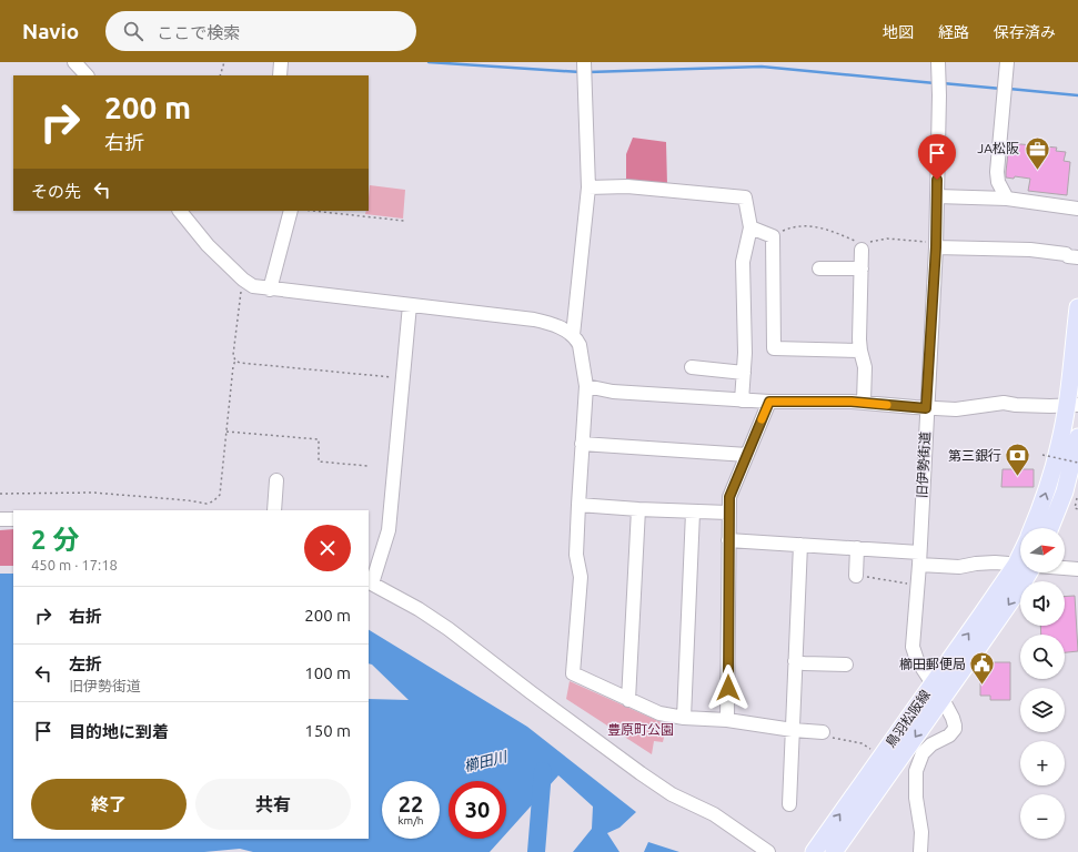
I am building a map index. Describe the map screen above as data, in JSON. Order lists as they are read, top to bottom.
{
  "streets": {
    "main road": ["鳥羽松阪線"],
    "street": ["旧伊勢街道"]
  },
  "crossings": [
    ["旧伊勢街道", "鳥羽松阪線"]
  ],
  "water": ["櫛田川"],
  "parks": ["豊原町公園"],
  "places": {
    "office": ["JA松阪"],
    "bank": ["第三銀行"],
    "public building": ["櫛田郵便局"]
  },
  "north": "right",
  "page": {
    "header": "Navio",
    "search": "ここで検索",
    "nav": ["地図", "経路", "保存済み"],
    "turn": ["200 m", "右折"],
    "then": "その先",
    "heading": ["2 分", "450 m · 17:18"],
    "map_buttons": ["+", "−"],
    "list": [
      {
        "name": "右折",
        "value": "200 m"
      },
      {
        "name": "左折",
        "note": "旧伊勢街道",
        "value": "100 m"
      },
      {
        "name": "目的地に到着",
        "value": "150 m"
      }
    ],
    "buttons": ["終了", "共有"],
    "speed": "22 km/h",
    "limit": "30"
  }
}
